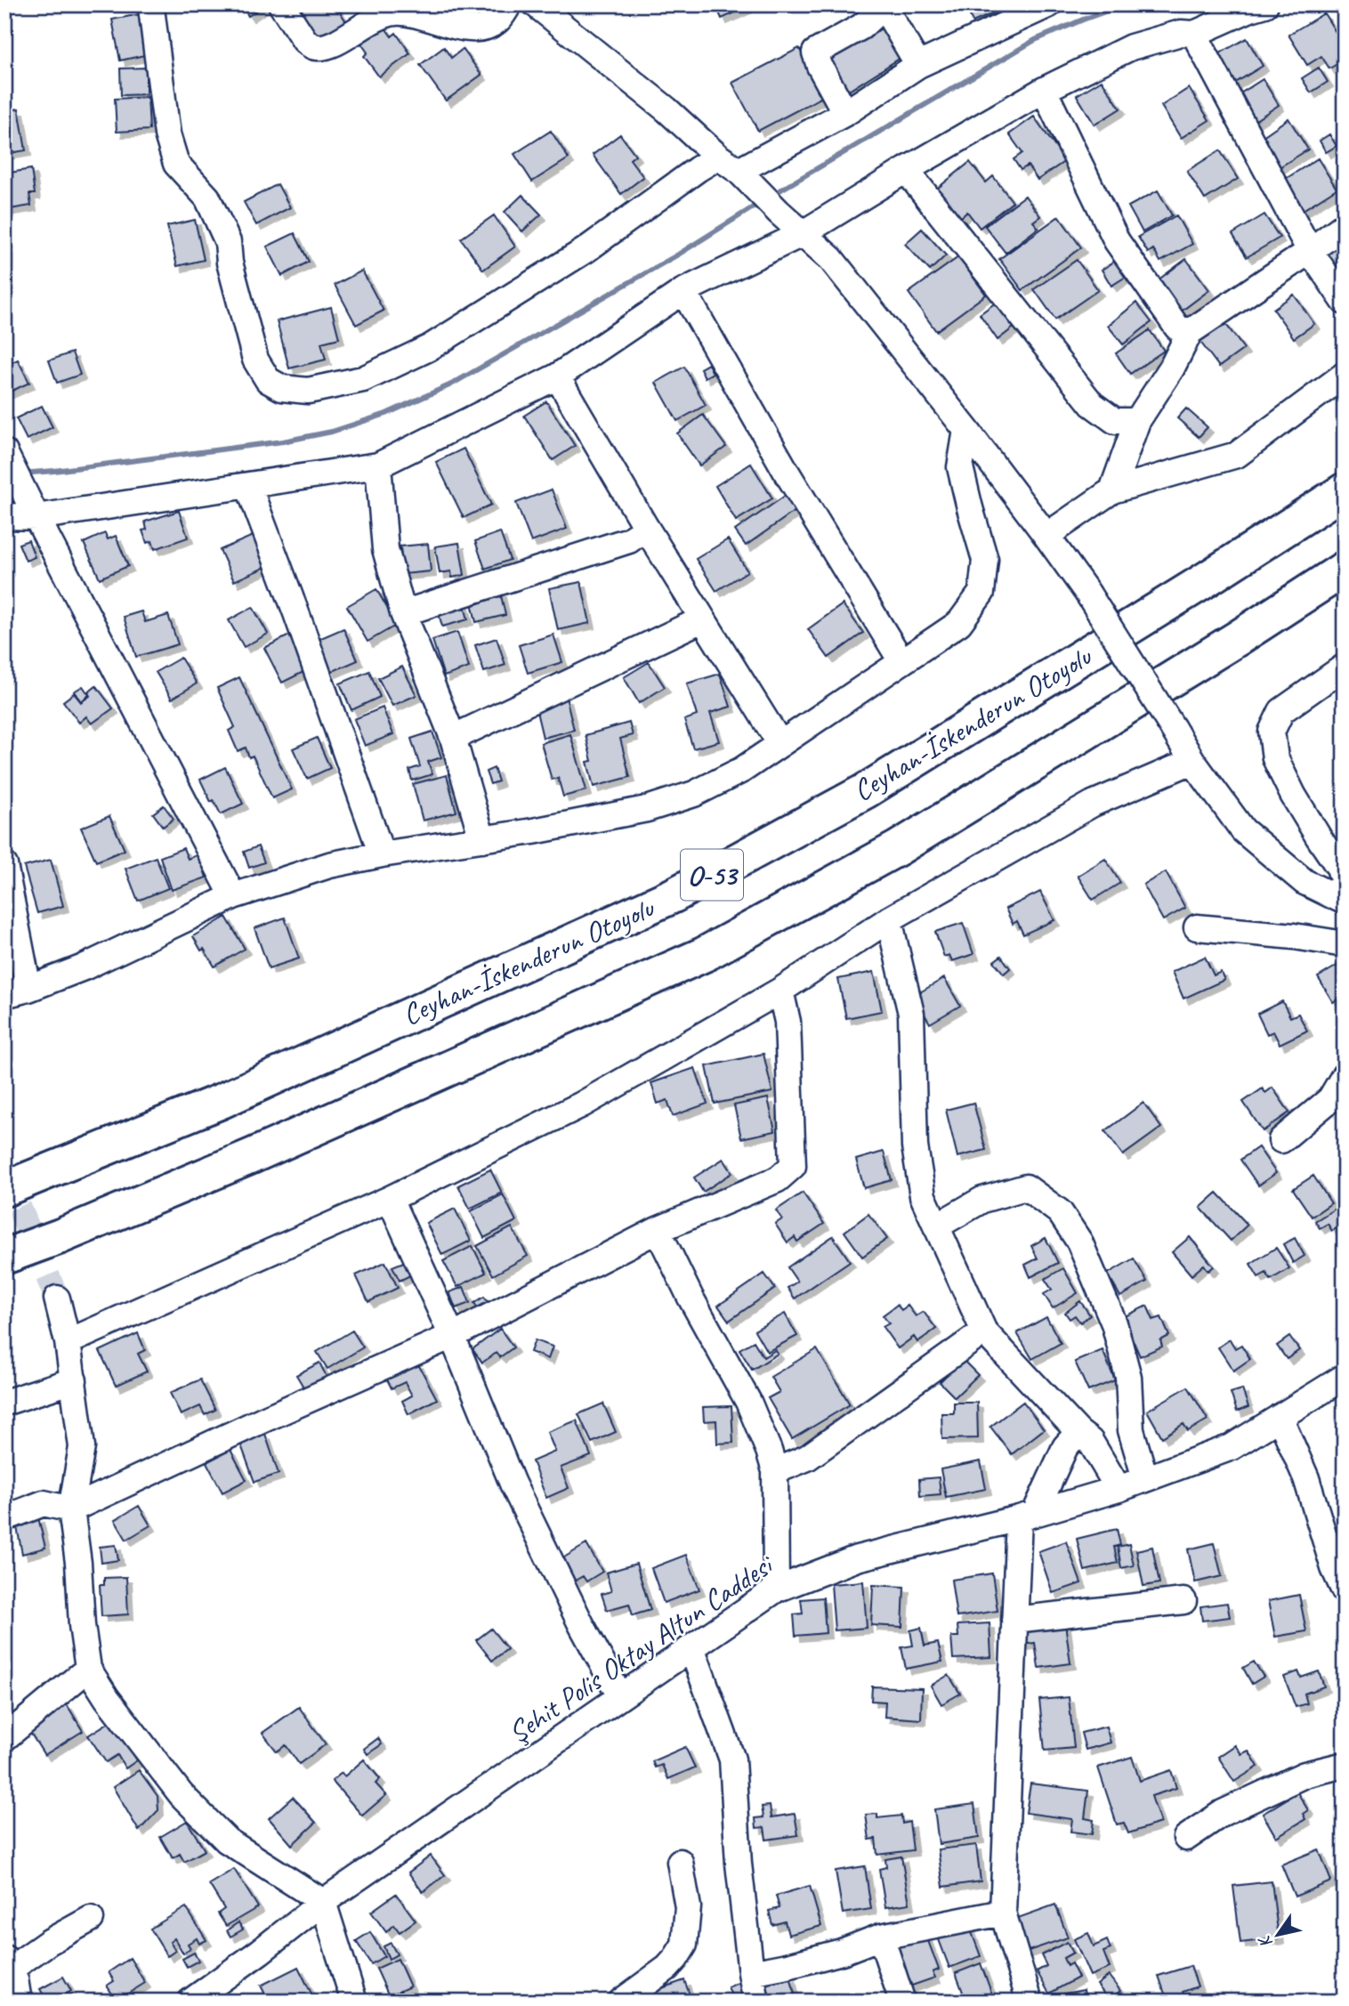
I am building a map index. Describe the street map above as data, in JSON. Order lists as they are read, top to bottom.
{
  "streets": {
    "highway": ["Ceyhan-İskenderun Otoyolu", "O-53"],
    "street": ["Şehit Polis Oktay Altun Caddesi"]
  },
  "north": "bottom left"
}
